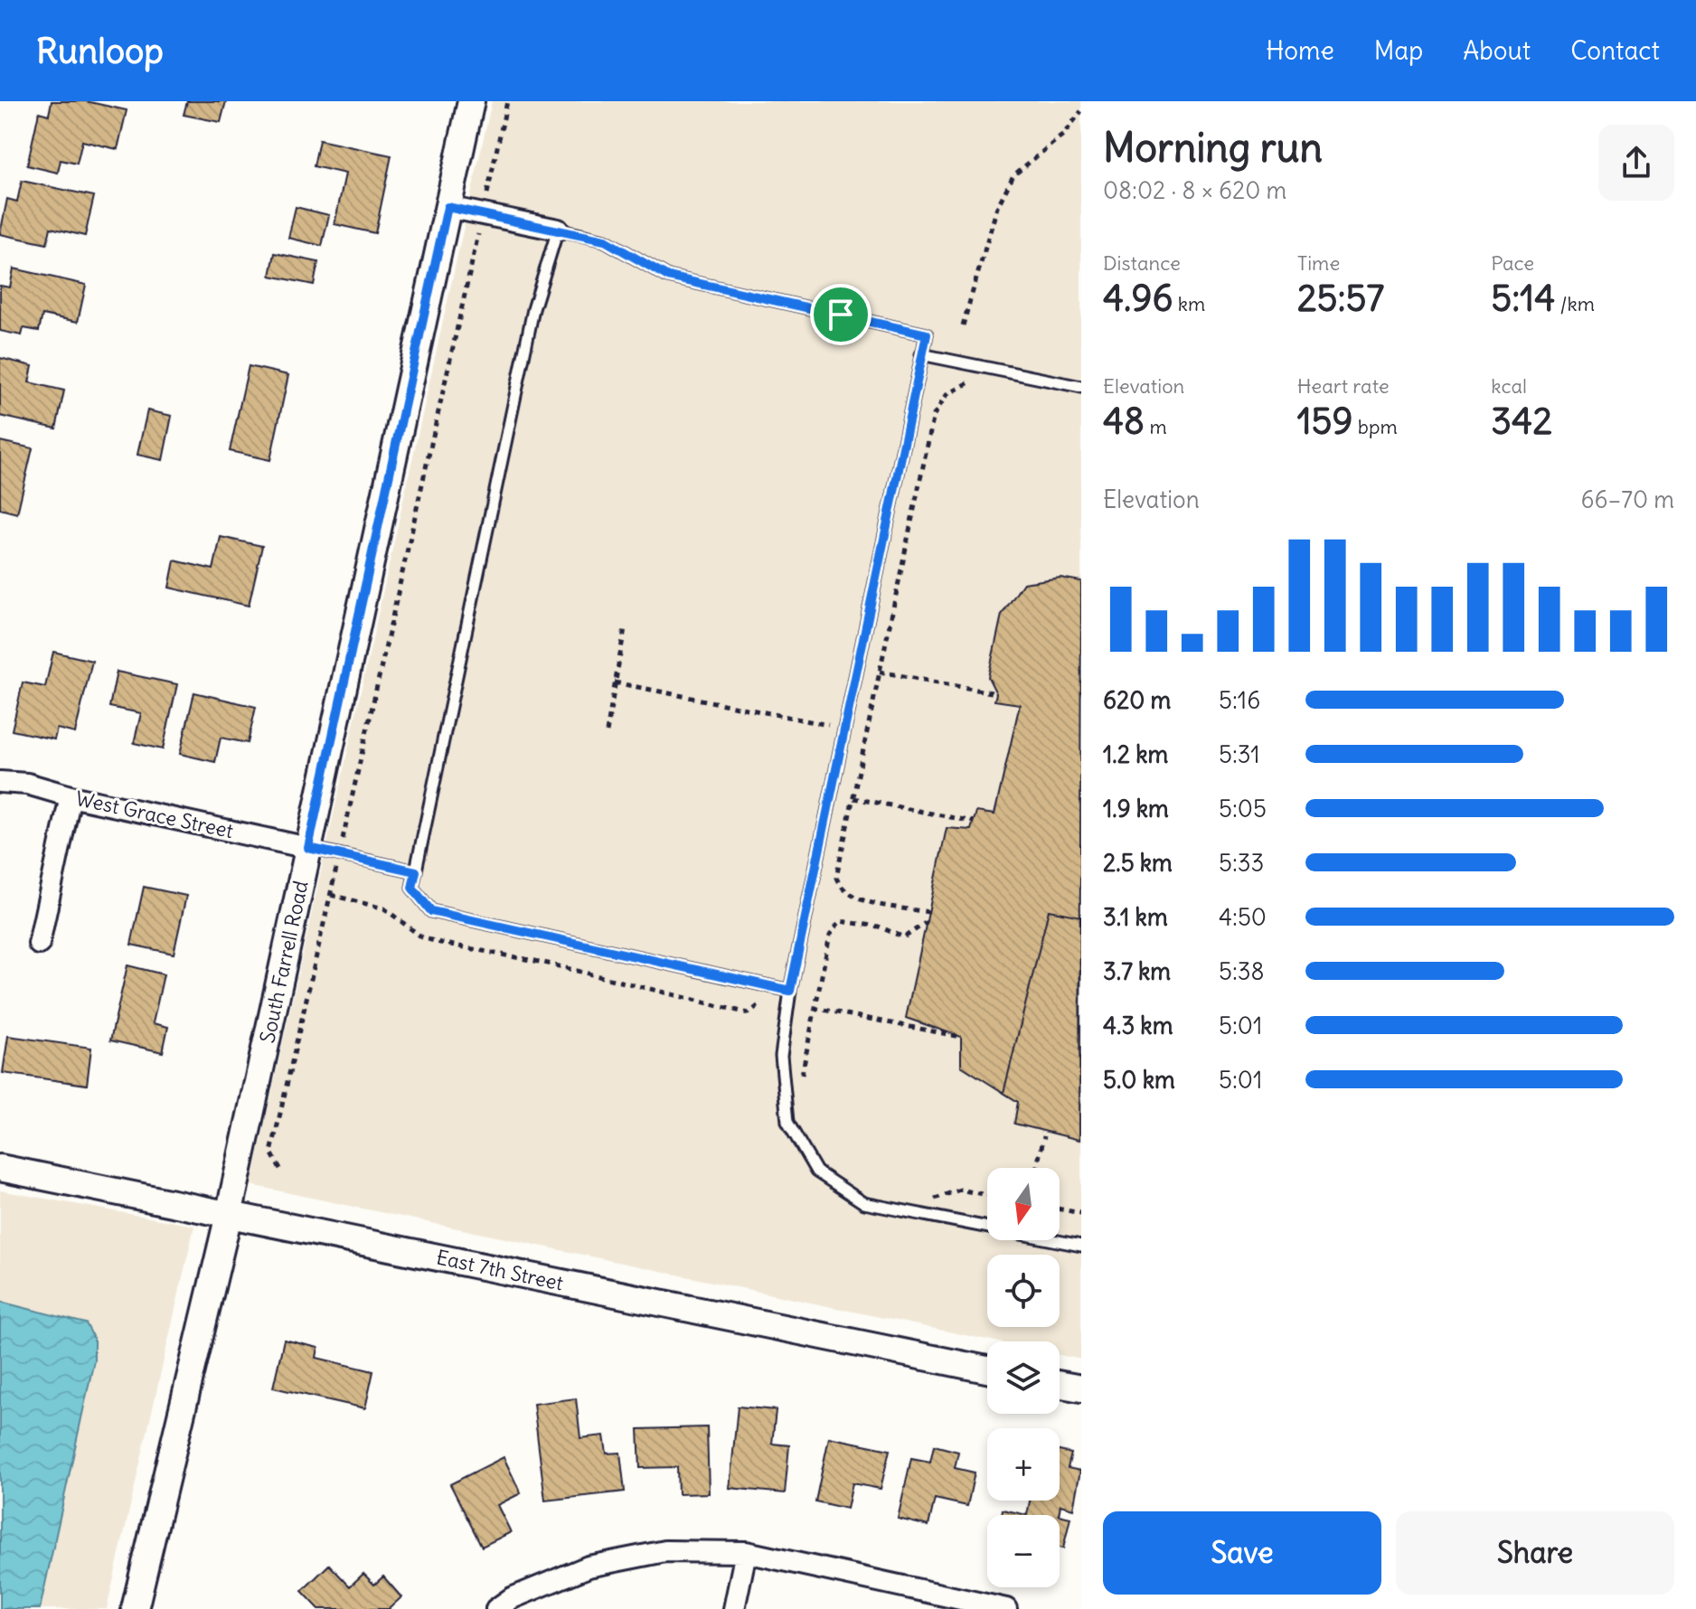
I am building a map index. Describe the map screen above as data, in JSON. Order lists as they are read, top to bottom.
{
  "streets": {
    "street": ["West Grace Street", "South Farrell Road", "East 7th Street"]
  },
  "crossings": [
    ["West Grace Street", "South Farrell Road"],
    ["South Farrell Road", "East 7th Street"]
  ],
  "north": "bottom",
  "page": {
    "header": "Runloop",
    "nav": [
      "Home",
      "Map",
      "About",
      "Contact"
    ],
    "heading": ["Morning run", "08:02 · 8 × 620 m"],
    "stats": [
      ["Distance", "4.96 km"],
      ["Time", "25:57"],
      ["Pace", "5:14 /km"],
      ["Elevation", "48 m"],
      ["Heart rate", "159 bpm"],
      ["kcal", "342"]
    ],
    "chart": ["Elevation", "66–70 m"],
    "list": [
      {
        "name": "620 m",
        "note": "5:16"
      },
      {
        "name": "1.2 km",
        "note": "5:31"
      },
      {
        "name": "1.9 km",
        "note": "5:05"
      },
      {
        "name": "2.5 km",
        "note": "5:33"
      },
      {
        "name": "3.1 km",
        "note": "4:50"
      },
      {
        "name": "3.7 km",
        "note": "5:38"
      },
      {
        "name": "4.3 km",
        "note": "5:01"
      },
      {
        "name": "5.0 km",
        "note": "5:01"
      }
    ],
    "map_buttons": ["+", "−"],
    "buttons": ["Save", "Share"]
  }
}
